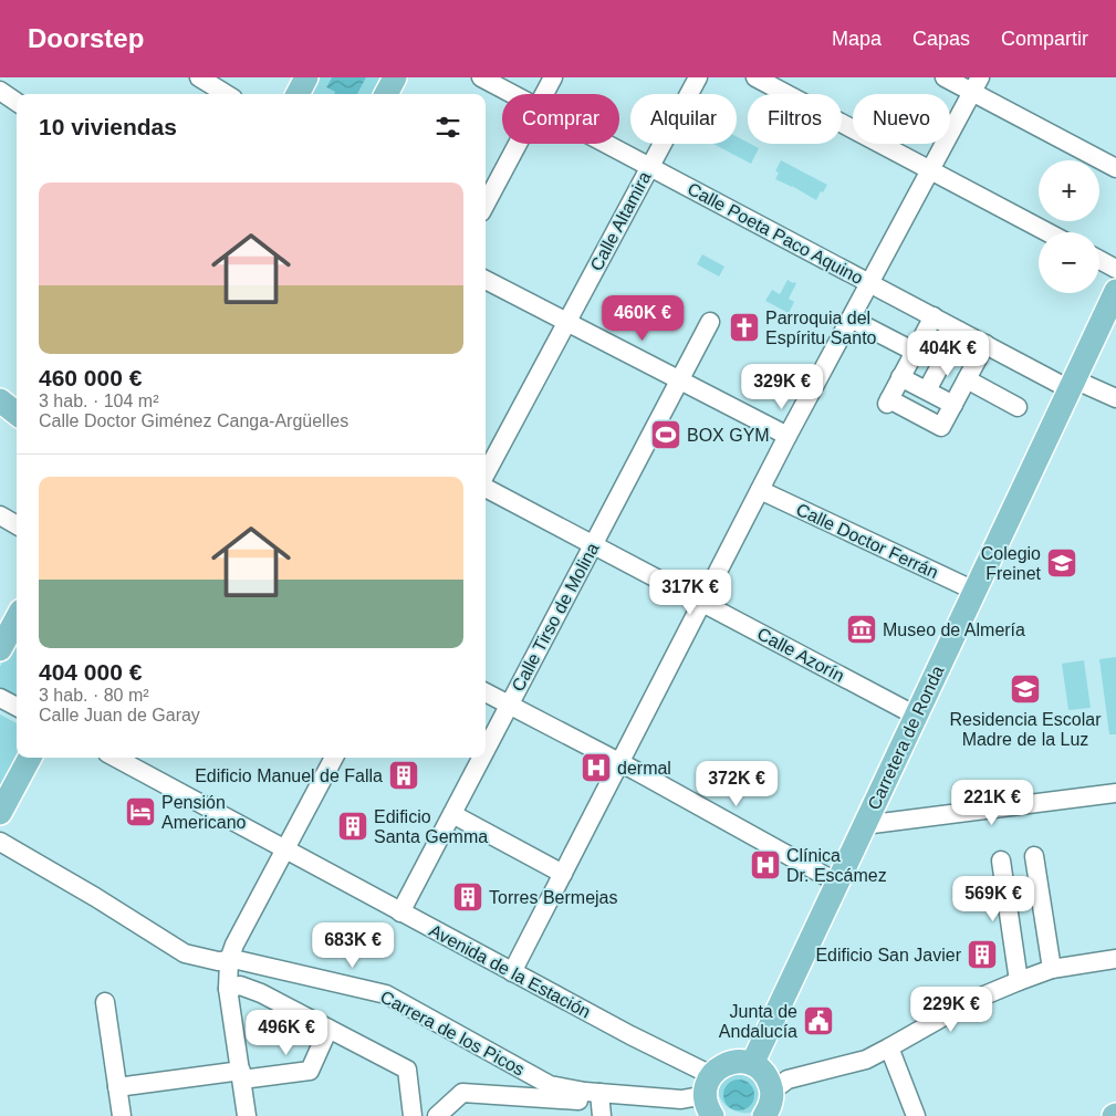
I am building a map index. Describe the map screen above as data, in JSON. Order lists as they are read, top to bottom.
{
  "streets": {
    "main road": ["Carretera de Ronda"],
    "street": [
      "Calle Altamira",
      "Calle Poeta Paco Aquino",
      "Calle Doctor Ferrán",
      "Calle Tirso de Molina",
      "Calle Azorín",
      "Avenida de la Estación",
      "Carrera de los Picos"
    ]
  },
  "crossings": [
    ["Calle Altamira", "Calle Poeta Paco Aquino"],
    ["Calle Poeta Paco Aquino", "Carretera de Ronda"],
    ["Calle Doctor Ferrán", "Carretera de Ronda"],
    ["Calle Tirso de Molina", "Calle Azorín"],
    ["Calle Tirso de Molina", "Avenida de la Estación"],
    ["Calle Azorín", "Carretera de Ronda"]
  ],
  "places": {
    "church": ["Parroquia del Espíritu Santo"],
    "sports": ["BOX GYM"],
    "school or university": ["Colegio Freinet", "Residencia Escolar Madre de la Luz"],
    "museum": ["Museo de Almería"],
    "hospital": ["dermal", "Clínica Dr. Escámez"],
    "building": [
      "Edificio Manuel de Falla",
      "Edificio Santa Gemma",
      "Torres Bermejas",
      "Edificio San Javier"
    ],
    "hotel": ["Pensión Americano"],
    "public building": ["Junta de Andalucía"]
  },
  "page": {
    "header": "Doorstep",
    "nav": ["Mapa", "Capas", "Compartir"],
    "chip": [
      "Comprar",
      "Alquilar",
      "Filtros",
      "Nuevo"
    ],
    "heading": "10 viviendas",
    "map_buttons": ["+", "−"],
    "list": [
      {
        "name": "460 000 €",
        "note": "3 hab. · 104 m² · Calle Doctor Giménez Canga-Argüelles"
      },
      {
        "name": "404 000 €",
        "note": "3 hab. · 80 m² · Calle Juan de Garay"
      }
    ],
    "price": [
      "460K €",
      "404K €",
      "329K €",
      "317K €",
      "372K €",
      "221K €",
      "569K €",
      "683K €",
      "229K €",
      "496K €"
    ]
  }
}
